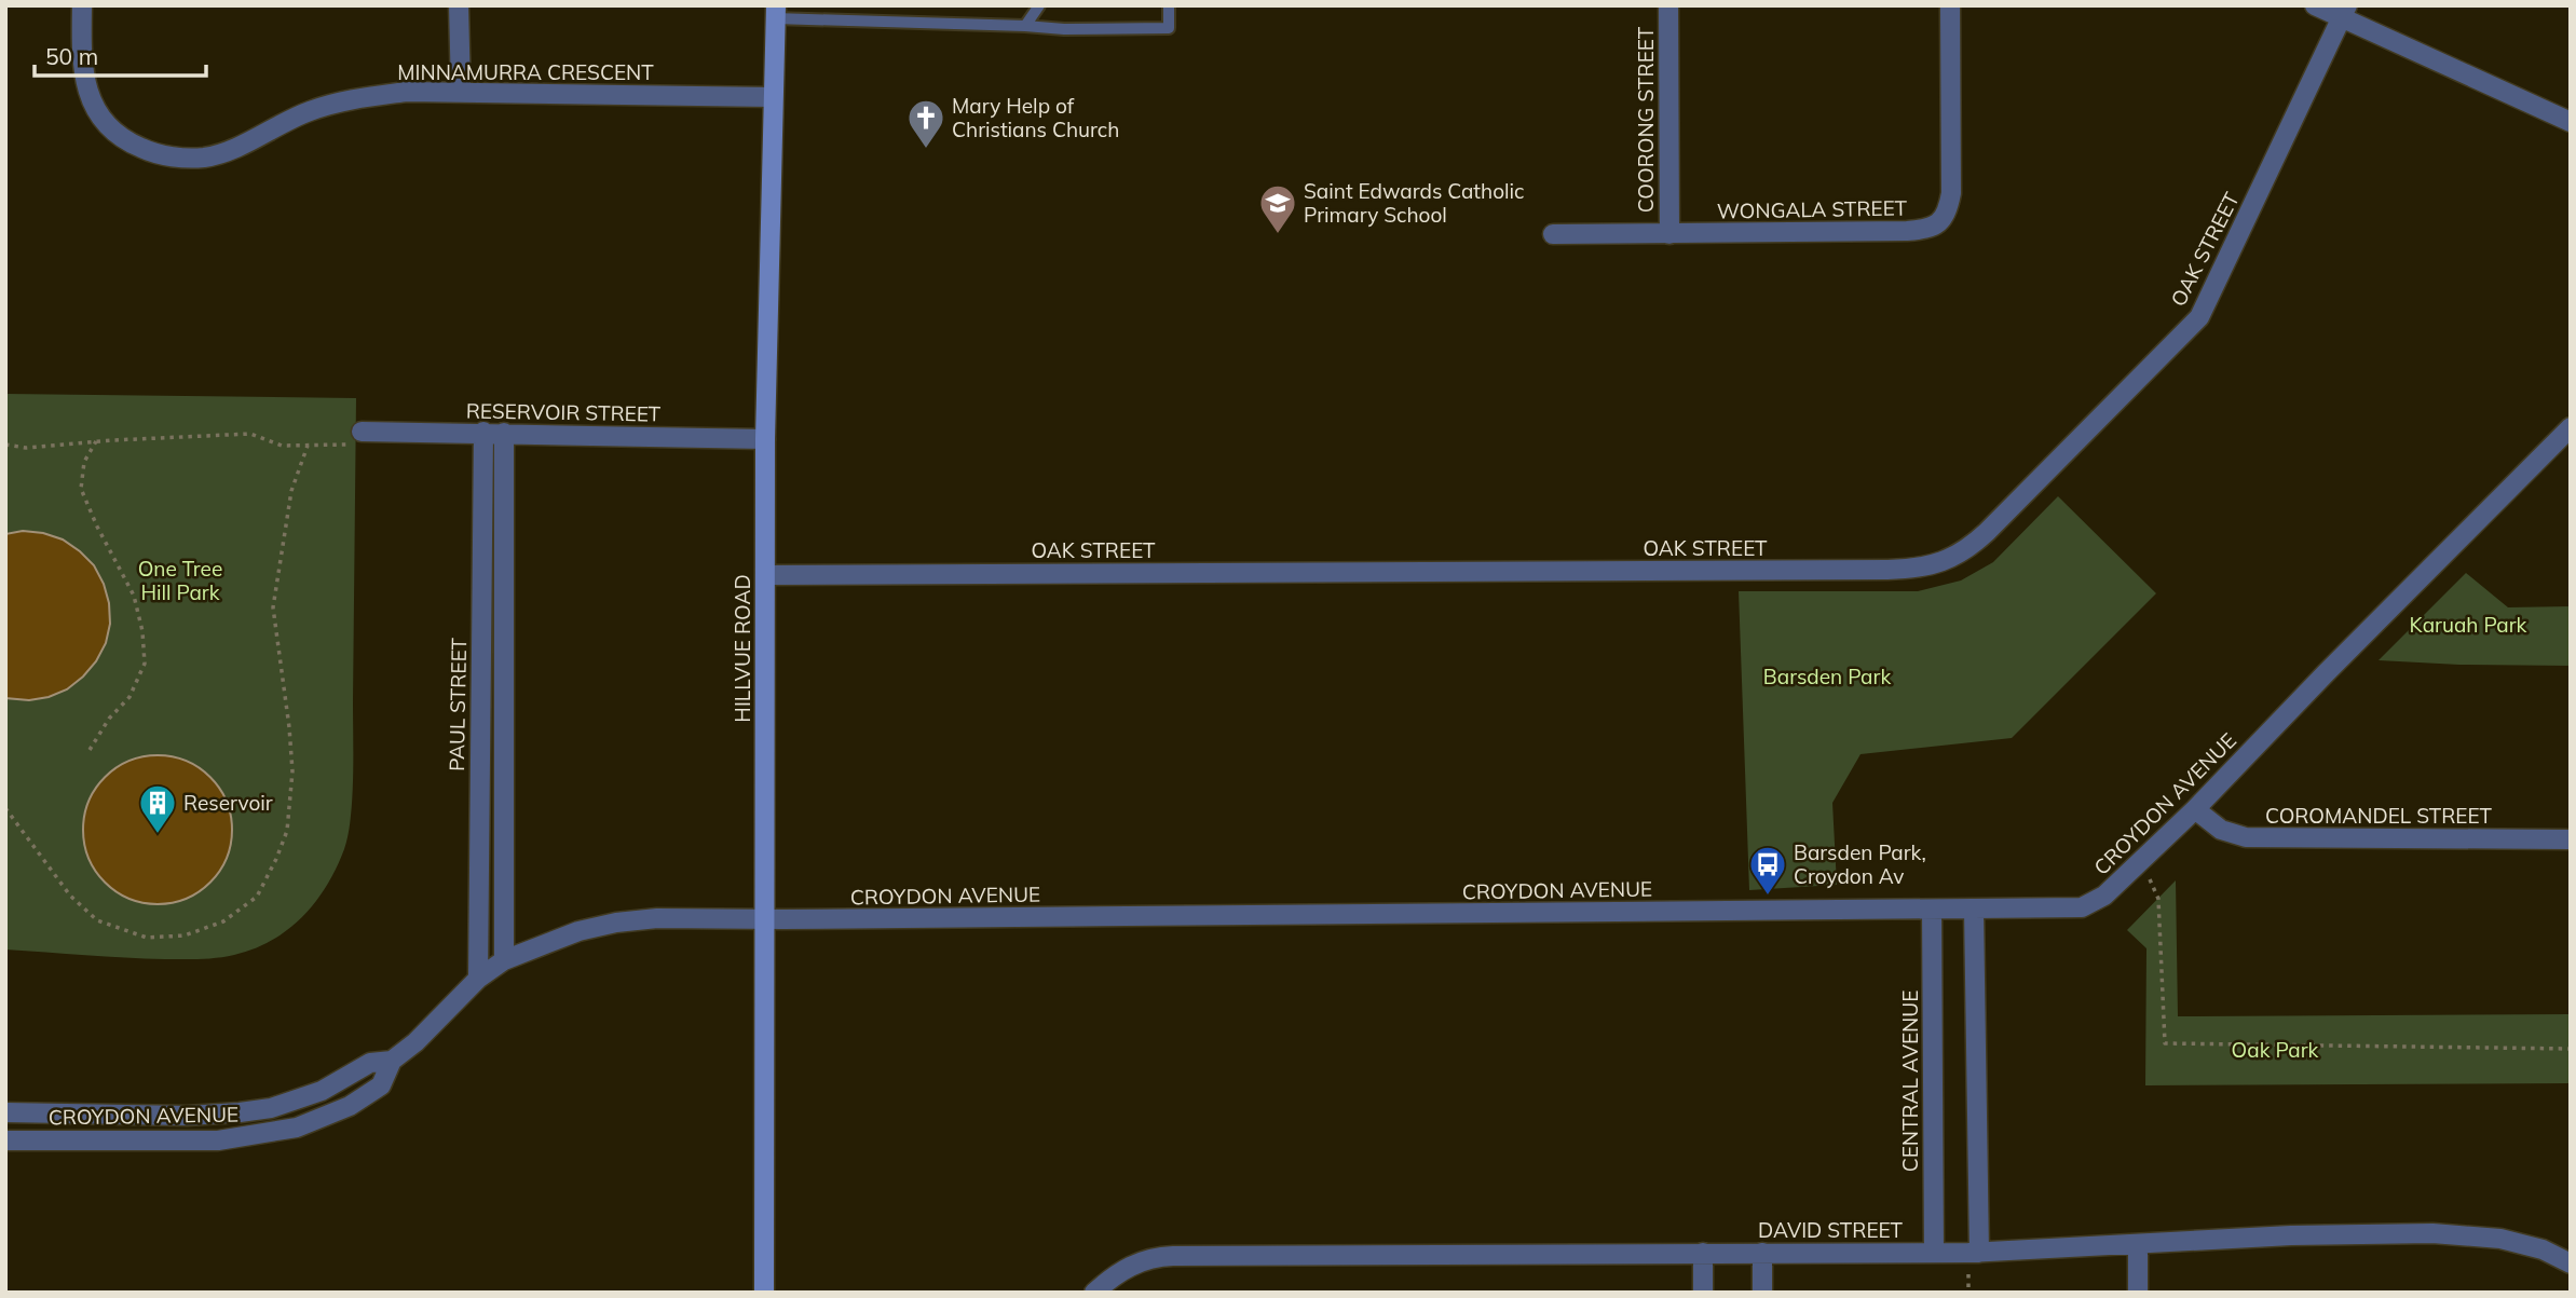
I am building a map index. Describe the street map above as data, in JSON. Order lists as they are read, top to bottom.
{
  "streets": {
    "street": [
      "MINNAMURRA CRESCENT",
      "COORONG STREET",
      "WONGALA STREET",
      "OAK STREET",
      "RESERVOIR STREET",
      "HILLVUE ROAD",
      "PAUL STREET",
      "CROYDON AVENUE",
      "COROMANDEL STREET",
      "CENTRAL AVENUE",
      "DAVID STREET"
    ]
  },
  "crossings": [
    ["MINNAMURRA CRESCENT", "HILLVUE ROAD"],
    ["COORONG STREET", "WONGALA STREET"],
    ["OAK STREET", "HILLVUE ROAD"],
    ["RESERVOIR STREET", "HILLVUE ROAD"],
    ["RESERVOIR STREET", "PAUL STREET"],
    ["HILLVUE ROAD", "CROYDON AVENUE"],
    ["PAUL STREET", "CROYDON AVENUE"],
    ["CROYDON AVENUE", "COROMANDEL STREET"],
    ["CROYDON AVENUE", "CENTRAL AVENUE"],
    ["CENTRAL AVENUE", "DAVID STREET"]
  ],
  "parks": [
    "One Tree Hill Park",
    "Karuah Park",
    "Barsden Park",
    "Oak Park"
  ],
  "places": {
    "church": ["Mary Help of Christians Church"],
    "school or university": ["Saint Edwards Catholic Primary School"],
    "building": ["Reservoir"],
    "bus stop": ["Barsden Park, Croydon Av"]
  },
  "scale_bar": "50 m"
}
